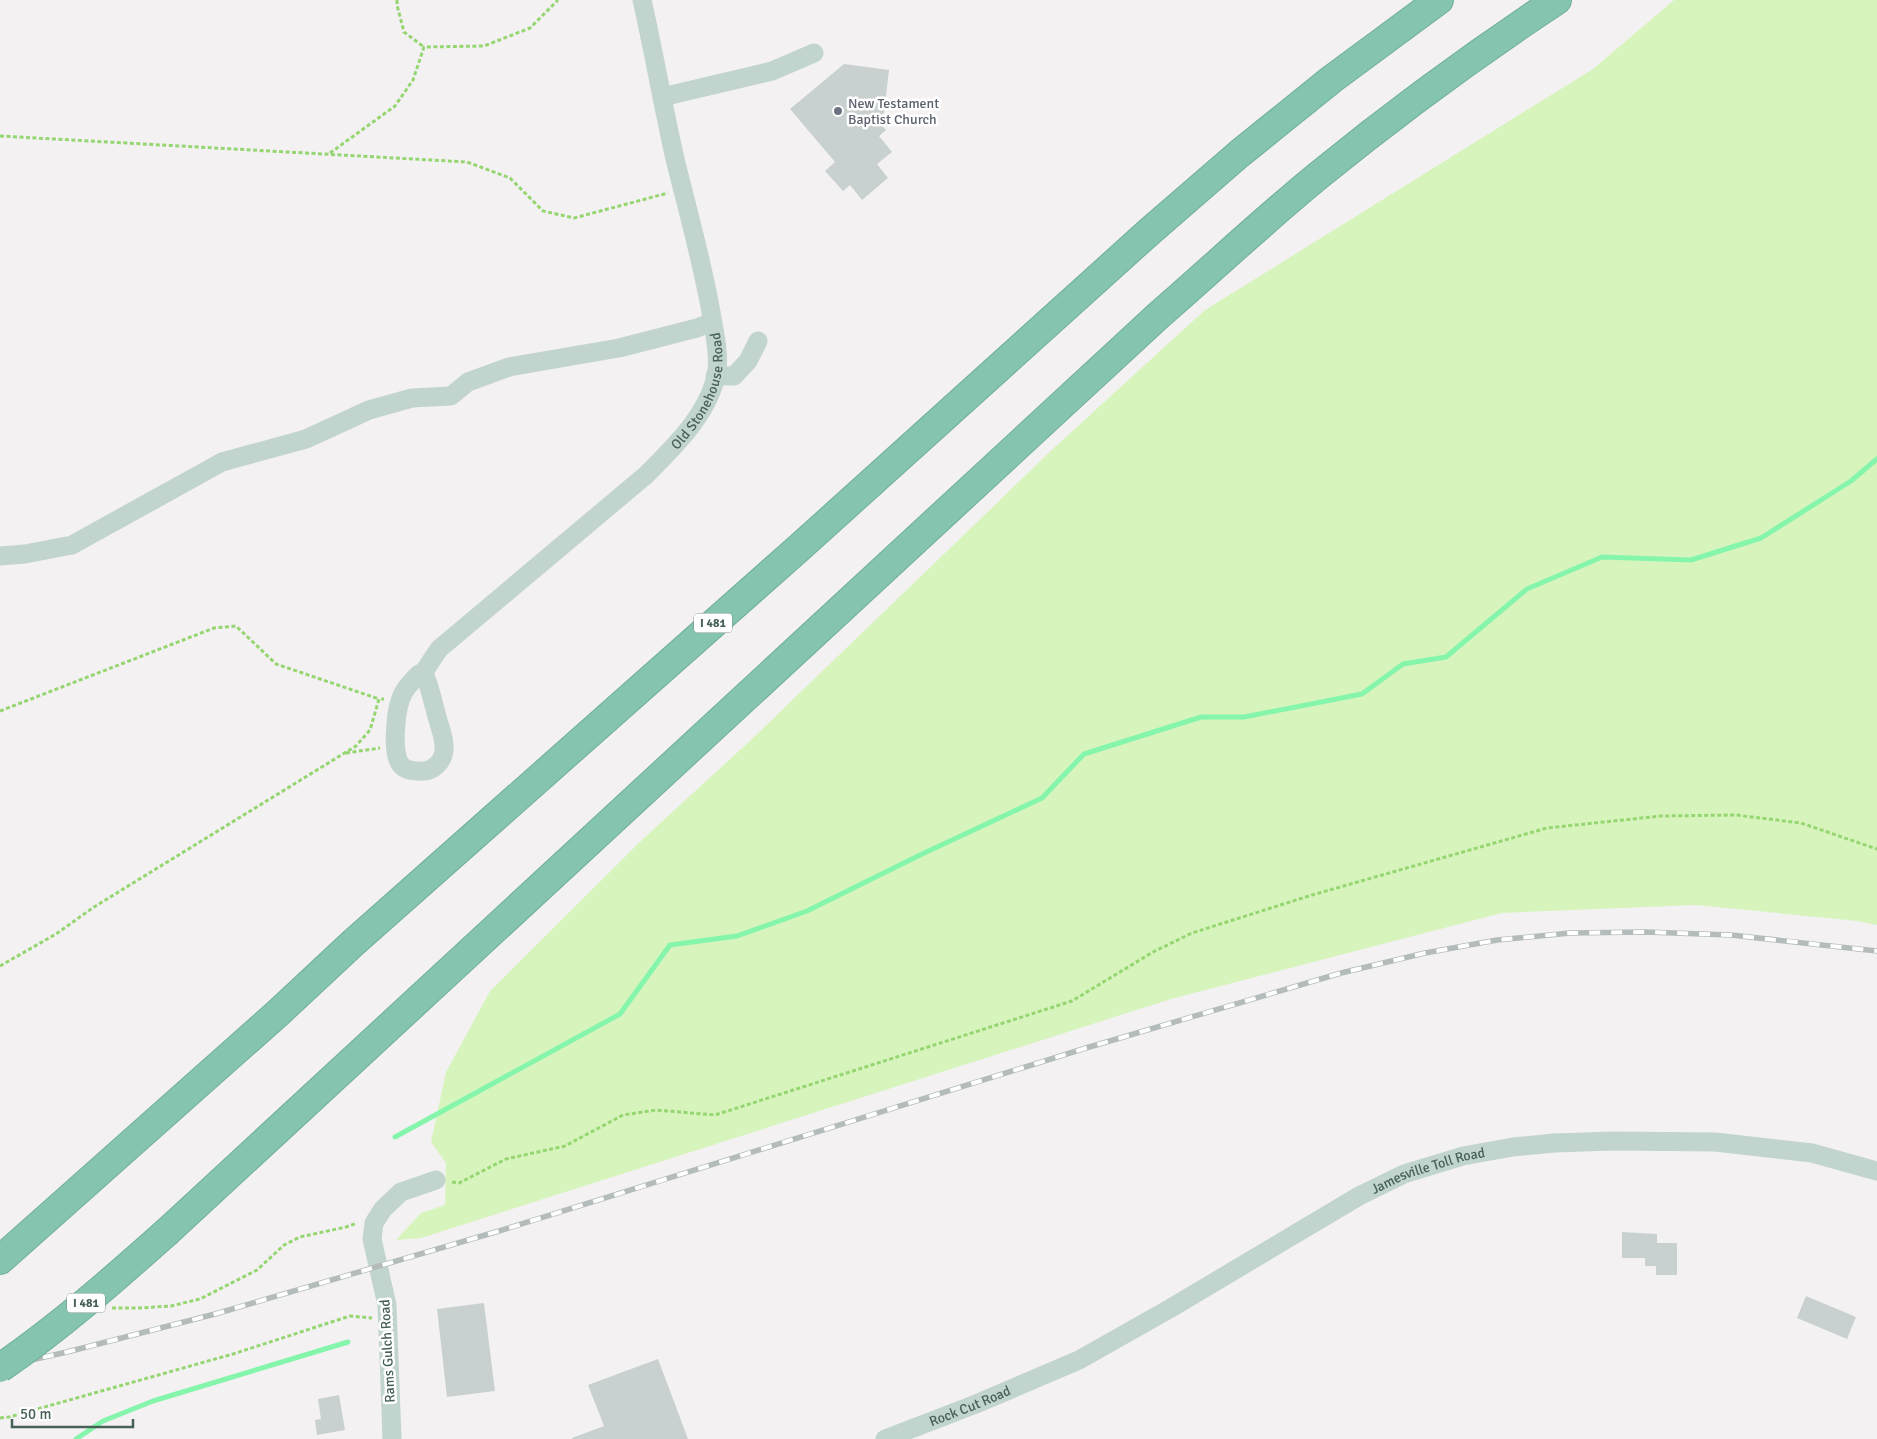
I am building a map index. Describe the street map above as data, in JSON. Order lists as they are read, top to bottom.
{
  "streets": {
    "highway": ["I 481"],
    "street": [
      "Old Stonehouse Road",
      "Jamesville Toll Road",
      "Rams Gulch Road",
      "Rock Cut Road"
    ]
  },
  "crossings": [
    ["Jamesville Toll Road", "Rock Cut Road"]
  ],
  "places": ["New Testament Baptist Church"],
  "scale_bar": "50 m"
}
